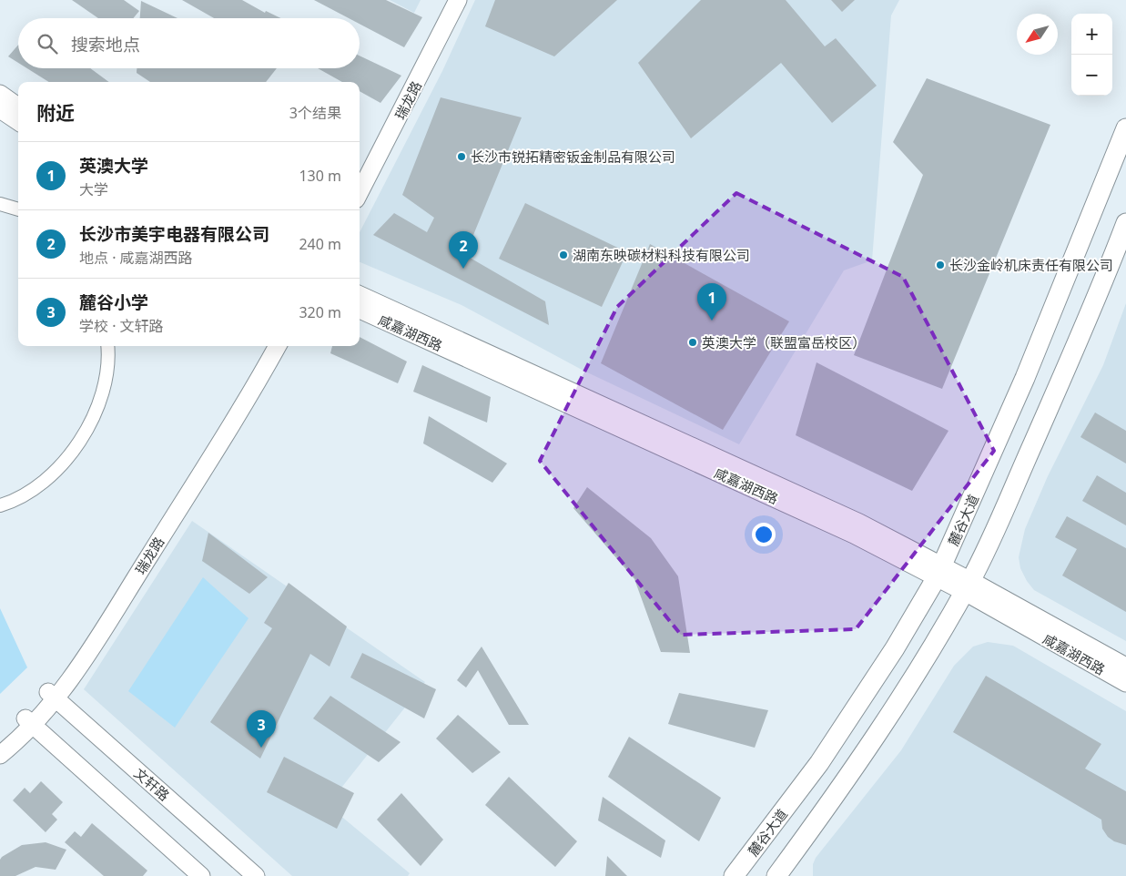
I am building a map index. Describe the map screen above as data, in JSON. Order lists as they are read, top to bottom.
{
  "streets": {
    "main road": [
      "瑞龙路",
      "咸嘉湖西路",
      "麓谷大道",
      "文轩路"
    ]
  },
  "crossings": [
    ["瑞龙路", "文轩路"],
    ["咸嘉湖西路", "麓谷大道"]
  ],
  "places": [
    "长沙市锐拓精密钣金制品有限公司",
    "湖南东映碳材料科技有限公司",
    "长沙金岭机床责任有限公司",
    "英澳大学（联盟富岳校区）"
  ],
  "north": "bottom left",
  "page": {
    "map_buttons": ["+", "−"],
    "search": "搜索地点",
    "heading": ["附近", "3个结果"],
    "list": [
      {
        "mark": "1",
        "name": "英澳大学",
        "note": "大学",
        "value": "130 m"
      },
      {
        "mark": "2",
        "name": "长沙市美宇电器有限公司",
        "note": "地点 · 咸嘉湖西路",
        "value": "240 m"
      },
      {
        "mark": "3",
        "name": "麓谷小学",
        "note": "学校 · 文轩路",
        "value": "320 m"
      }
    ],
    "pins": ["2", "1", "3"]
  }
}
